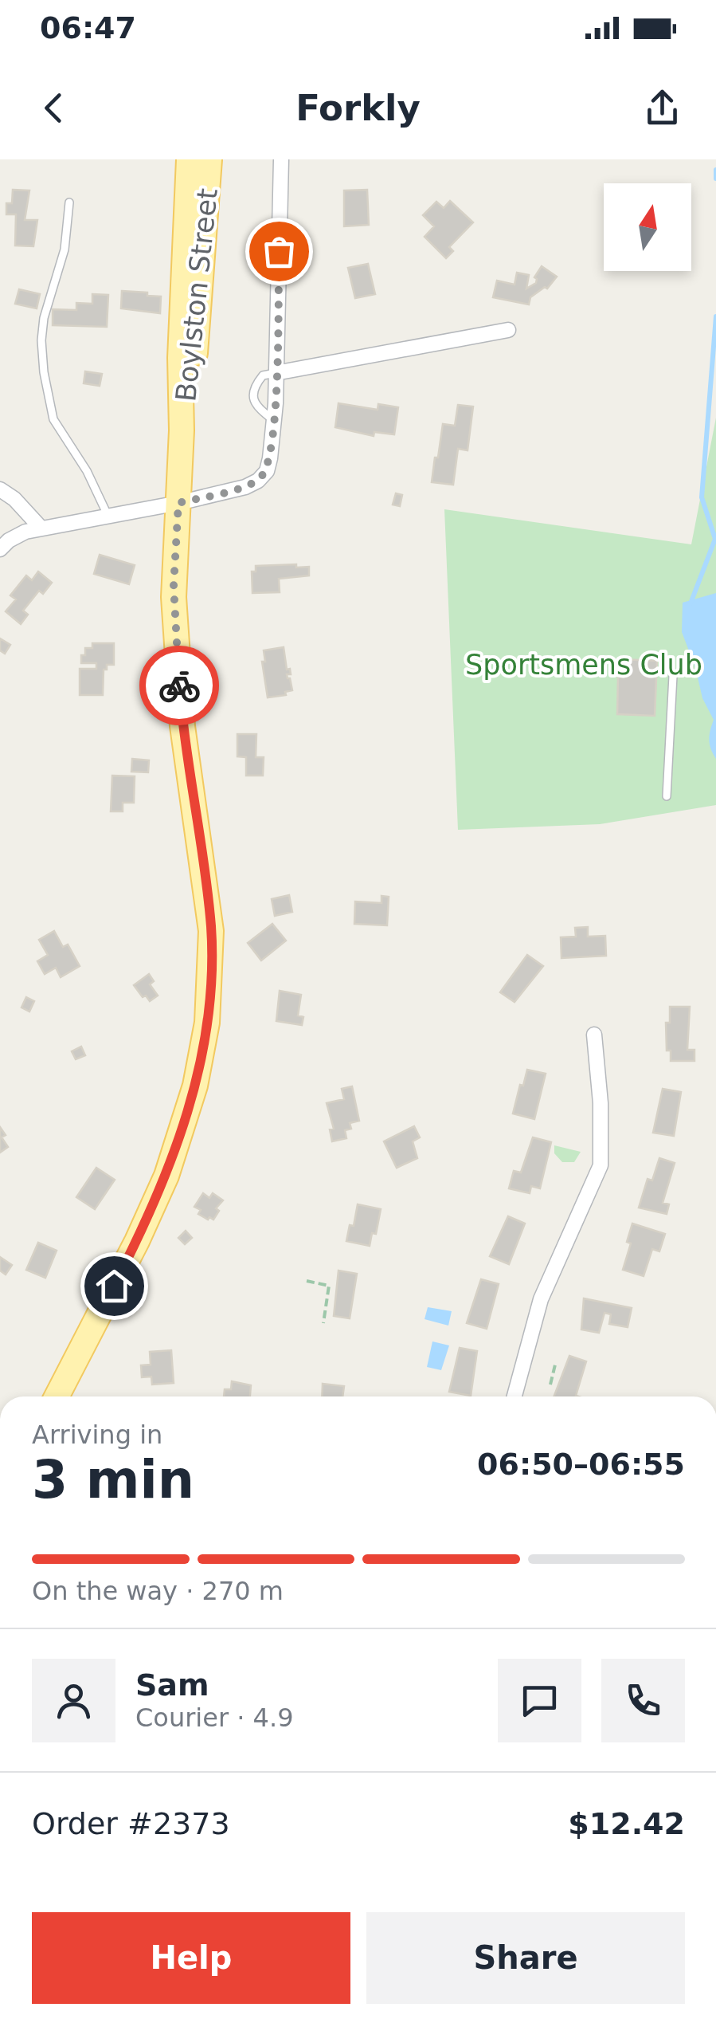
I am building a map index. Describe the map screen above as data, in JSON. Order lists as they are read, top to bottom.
{
  "streets": {
    "main road": ["Boylston Street"]
  },
  "parks": ["Sportsmens Club"],
  "north": "top",
  "page": {
    "status": "06:47",
    "header": "Forkly",
    "heading": ["3 min", "Arriving in", "06:50–06:55"],
    "panel": [
      "Sam",
      "Courier · 4.9",
      "Order #2373",
      "$12.42"
    ],
    "bar": "On the way · 270 m",
    "buttons": ["Help", "Share"]
  }
}
